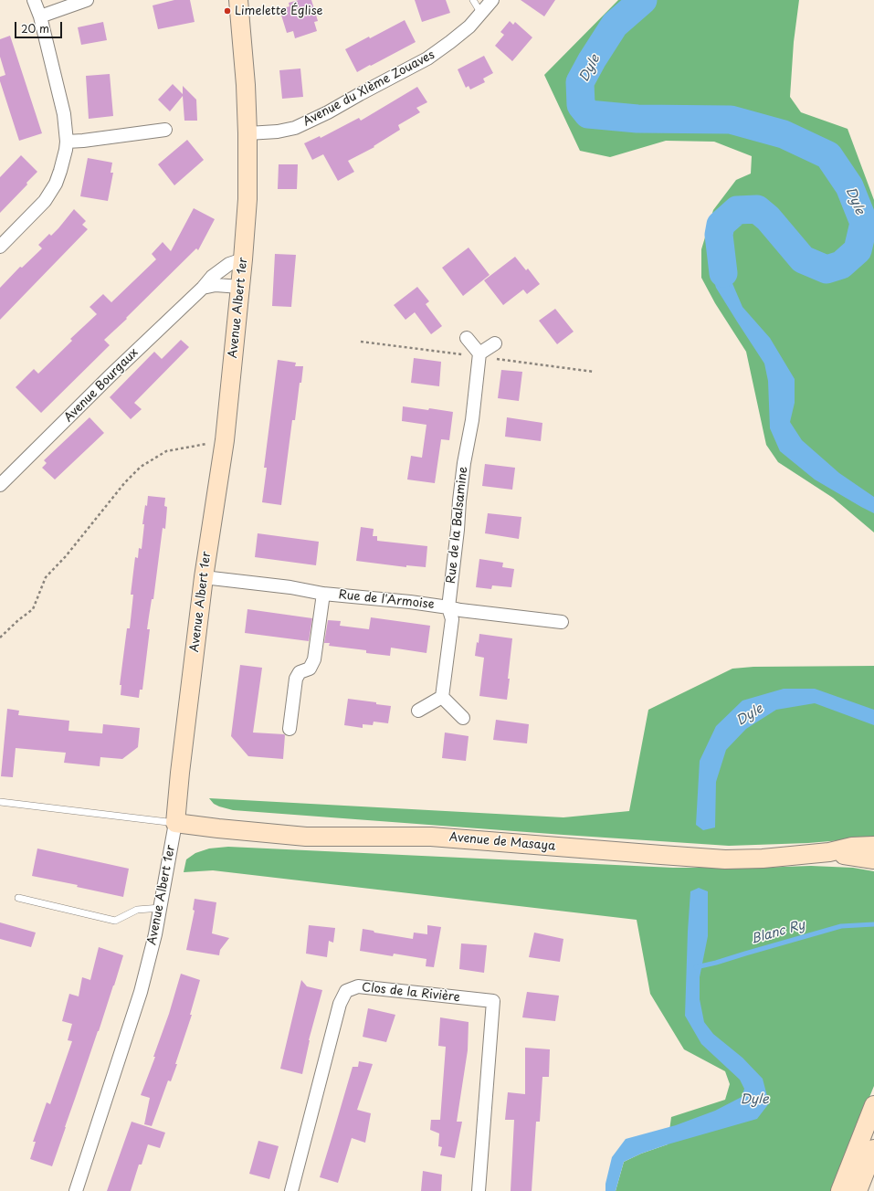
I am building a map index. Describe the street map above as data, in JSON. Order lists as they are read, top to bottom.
{
  "streets": {
    "main road": ["Avenue Albert 1er", "Avenue de Masaya"],
    "street": [
      "Avenue du XIème Zouaves",
      "Avenue Bourgaux",
      "Rue de la Balsamine",
      "Rue de l'Armoise",
      "Clos de la Rivière"
    ]
  },
  "crossings": [
    ["Avenue du XIème Zouaves", "Avenue Albert 1er"],
    ["Avenue Albert 1er", "Avenue Bourgaux"],
    ["Avenue Albert 1er", "Rue de l'Armoise"],
    ["Avenue Albert 1er", "Avenue de Masaya"],
    ["Rue de la Balsamine", "Rue de l'Armoise"]
  ],
  "water": ["Dyle", "Blanc Ry"],
  "places": ["Limelette Église"],
  "scale_bar": "20 m"
}
